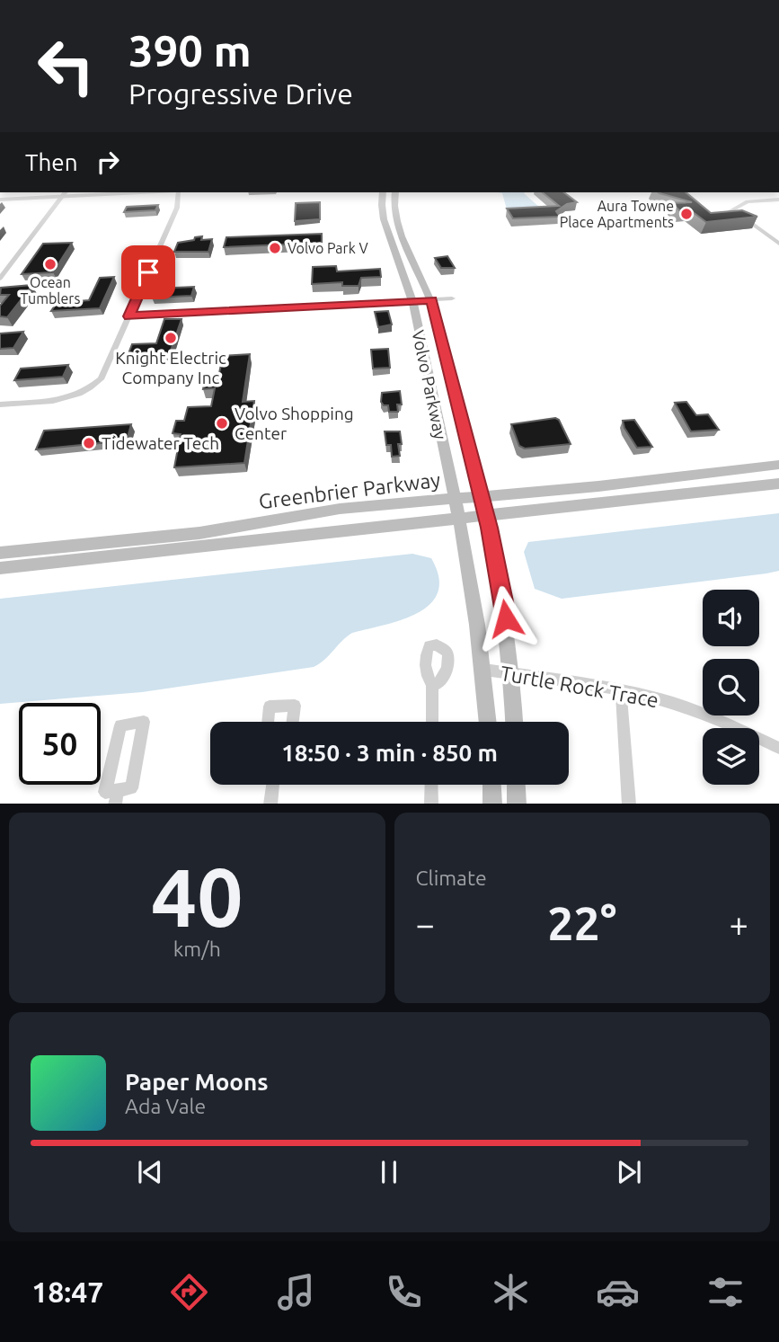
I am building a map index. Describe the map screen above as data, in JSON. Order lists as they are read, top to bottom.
{
  "streets": {
    "main road": ["Volvo Parkway", "Greenbrier Parkway"],
    "street": ["Turtle Rock Trace"]
  },
  "crossings": [
    ["Volvo Parkway", "Greenbrier Parkway"],
    ["Volvo Parkway", "Turtle Rock Trace"]
  ],
  "places": [
    "Aura Towne Place Apartments",
    "Volvo Park V",
    "Ocean Tumblers",
    "Knight Electric Company Inc",
    "Volvo Shopping Center",
    "Tidewater Tech"
  ],
  "page": {
    "turn": ["390 m", "Progressive Drive"],
    "then": "Then",
    "limit": "50",
    "trip": "18:50 · 3 min · 850 m",
    "tile": [
      ["40", "km/h"],
      "Climate"
    ],
    "heat": ["−", "22°", "+"],
    "song": ["Paper Moons", "Ada Vale"],
    "tabs": "18:47"
  }
}
